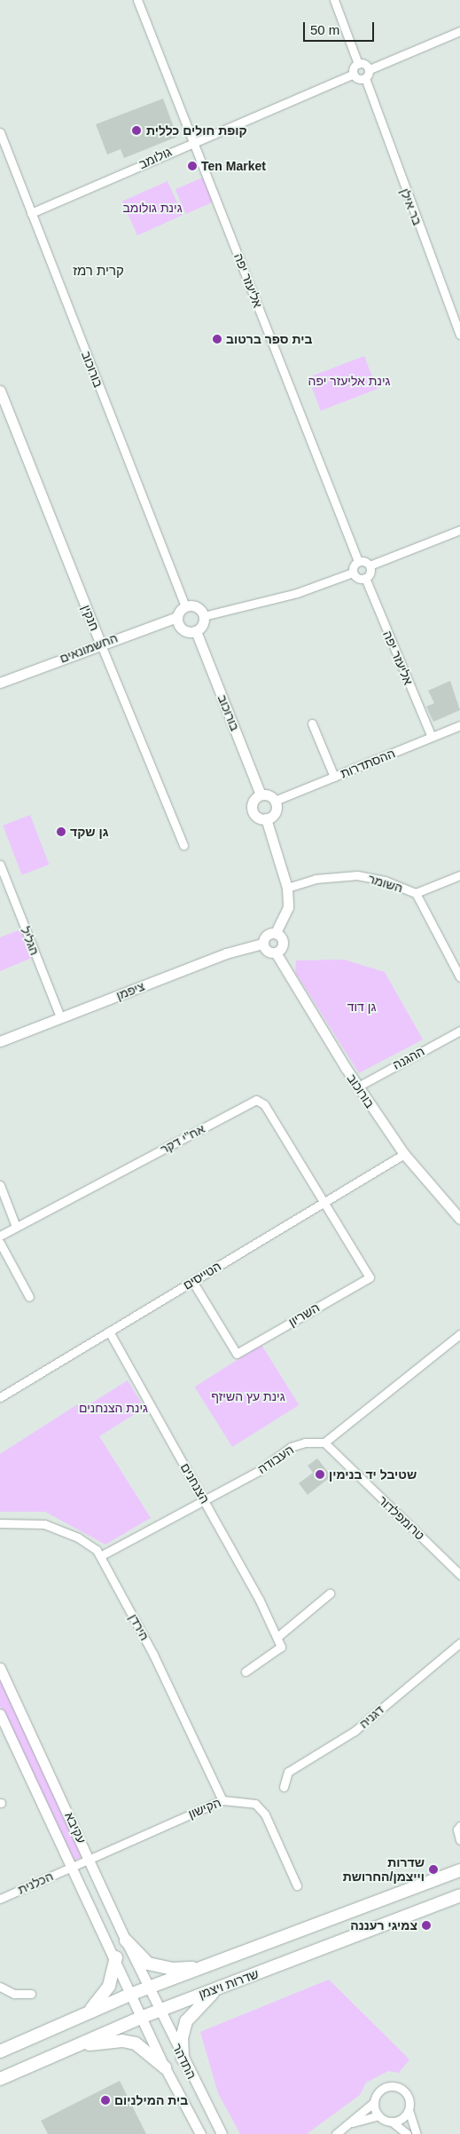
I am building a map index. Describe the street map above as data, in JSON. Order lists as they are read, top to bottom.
{
  "streets": {
    "main road": ["שדרות ויצמן"],
    "street": [
      "גולומב",
      "בר אילן",
      "אליעזר יפה",
      "בורוכוב",
      "חנקין",
      "החשמונאים",
      "ההסתדרות",
      "השומר",
      "הגליל",
      "ציפמן",
      "ההגנה",
      "אח''י דקר",
      "הטייסים",
      "השריון",
      "העבודה",
      "הצנחנים",
      "טרומפלדור",
      "הירדן",
      "דגניה",
      "הקישון",
      "עקיבא",
      "הכלנית",
      "התדהר"
    ]
  },
  "crossings": [
    ["גולומב", "בר אילן"],
    ["גולומב", "אליעזר יפה"],
    ["גולומב", "בורוכוב"],
    ["אליעזר יפה", "ההסתדרות"],
    ["בורוכוב", "החשמונאים"],
    ["בורוכוב", "ההסתדרות"],
    ["בורוכוב", "ציפמן"],
    ["בורוכוב", "ההגנה"],
    ["בורוכוב", "הטייסים"],
    ["חנקין", "החשמונאים"],
    ["הגליל", "ציפמן"],
    ["אח''י דקר", "הטייסים"],
    ["אח''י דקר", "השריון"],
    ["הטייסים", "השריון"],
    ["הטייסים", "הצנחנים"],
    ["העבודה", "הצנחנים"],
    ["העבודה", "טרומפלדור"],
    ["העבודה", "הירדן"],
    ["הירדן", "הקישון"],
    ["הקישון", "עקיבא"],
    ["הקישון", "הכלנית"],
    ["עקיבא", "הכלנית"],
    ["עקיבא", "שדרות ויצמן"],
    ["עקיבא", "התדהר"],
    ["שדרות ויצמן", "התדהר"]
  ],
  "districts": ["קרית רמז"],
  "parks": [
    "גינת גולומב",
    "גינת אליעזר יפה",
    "גן דוד",
    "גינת עץ השיזף",
    "גינת הצנחנים"
  ],
  "places": [
    "קופת חולים כללית",
    "Ten Market",
    "בית ספר ברטוב",
    "גן שקד",
    "שטיבל יד בנימין",
    "שדרות וייצמן/החרושת",
    "צמיגי רעננה",
    "בית המילניום"
  ],
  "scale_bar": "50 m"
}
